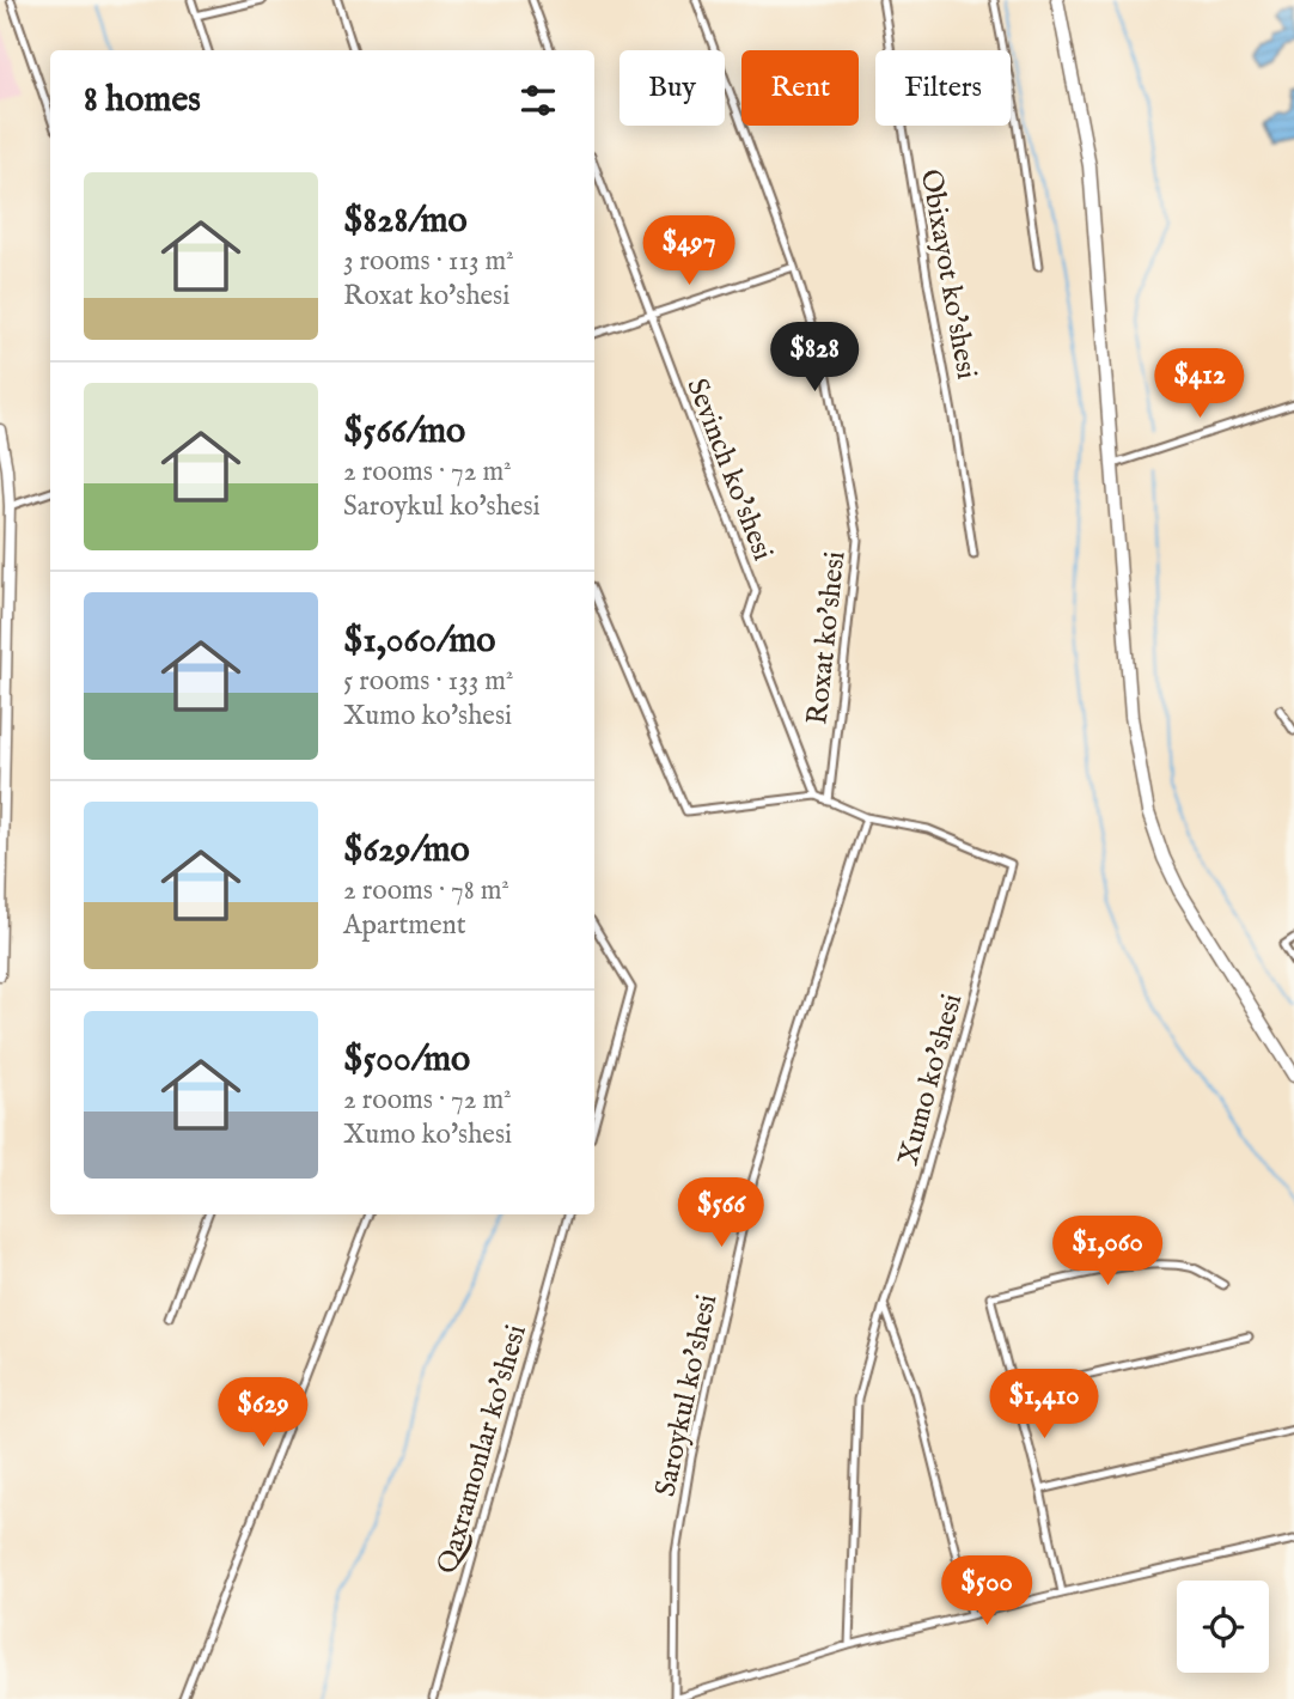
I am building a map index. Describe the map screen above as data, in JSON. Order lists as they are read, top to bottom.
{
  "streets": {
    "street": [
      "Obixayot ko'shesi",
      "Sevinch ko'shesi",
      "Roxat ko'shesi",
      "Xumo ko'shesi",
      "Saroykul ko'shesi",
      "Qaxramonlar ko'shesi"
    ]
  },
  "crossings": [
    ["Xumo ko'shesi", "Saroykul ko'shesi"]
  ],
  "page": {
    "chip": ["Buy", "Rent", "Filters"],
    "heading": "8 homes",
    "list": [
      {
        "name": "$828/mo",
        "note": "3 rooms · 113 m² · Roxat ko'shesi"
      },
      {
        "name": "$566/mo",
        "note": "2 rooms · 72 m² · Saroykul ko'shesi"
      },
      {
        "name": "$1,060/mo",
        "note": "5 rooms · 133 m² · Xumo ko'shesi"
      },
      {
        "name": "$629/mo",
        "note": "2 rooms · 78 m² · Apartment"
      },
      {
        "name": "$500/mo",
        "note": "2 rooms · 72 m² · Xumo ko'shesi"
      }
    ],
    "price": [
      "$497",
      "$828",
      "$412",
      "$566",
      "$1,060",
      "$1,410",
      "$629",
      "$500"
    ]
  }
}
